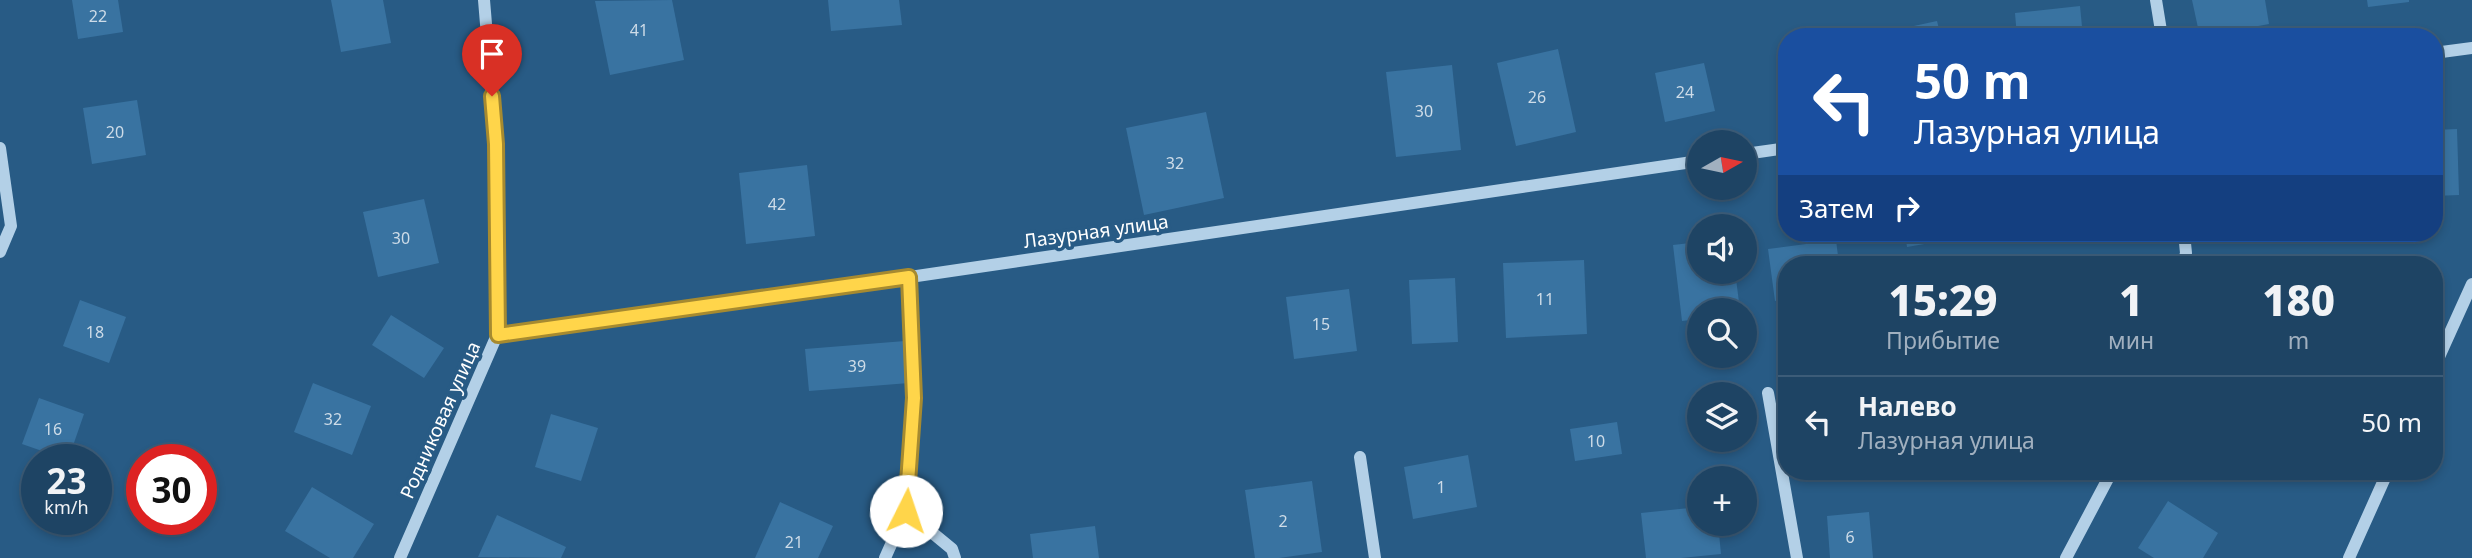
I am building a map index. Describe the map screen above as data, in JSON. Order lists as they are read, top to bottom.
{
  "streets": {
    "street": ["Лазурная улица", "Родниковая улица"]
  },
  "crossings": [
    ["Лазурная улица", "Родниковая улица"]
  ],
  "house_numbers": [
    "22",
    "41",
    "24",
    "26",
    "30",
    "20",
    "32",
    "42",
    "30",
    "11",
    "15",
    "18",
    "39",
    "32",
    "16",
    "10",
    "1",
    "2",
    "6",
    "21"
  ],
  "north": "right",
  "page": {
    "turn": ["50 m", "Лазурная улица"],
    "map_buttons": "+",
    "then": "Затем",
    "eta": [
      "15:29",
      "Прибытие",
      "1",
      "мин",
      "180",
      "m"
    ],
    "list": [
      {
        "name": "Налево",
        "note": "Лазурная улица",
        "value": "50 m"
      }
    ],
    "speed": "23 km/h",
    "limit": "30"
  }
}
